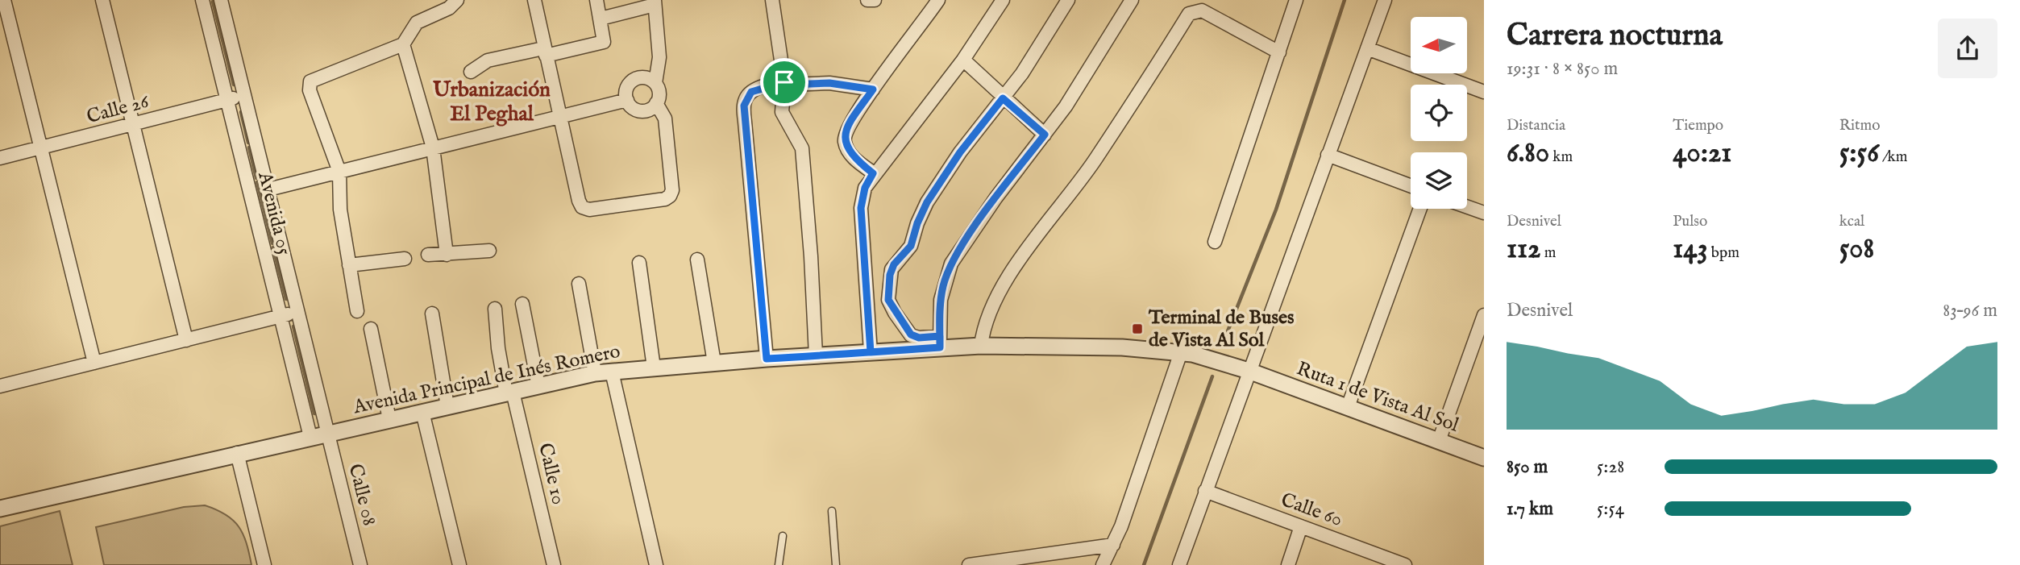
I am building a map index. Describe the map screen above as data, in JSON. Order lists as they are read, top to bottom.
{
  "streets": {
    "street": [
      "Calle 26",
      "Avenida 05",
      "Avenida Principal de Inés Romero",
      "Ruta 1 de Vista Al Sol",
      "Calle 10",
      "Calle 08",
      "Calle 60"
    ]
  },
  "crossings": [
    ["Calle 26", "Avenida 05"],
    ["Avenida 05", "Avenida Principal de Inés Romero"],
    ["Avenida 05", "Calle 08"],
    ["Avenida Principal de Inés Romero", "Ruta 1 de Vista Al Sol"],
    ["Avenida Principal de Inés Romero", "Calle 10"],
    ["Avenida Principal de Inés Romero", "Calle 08"]
  ],
  "districts": ["Urbanización El Peghal"],
  "places": {
    "transit": ["Terminal de Buses de Vista Al Sol"]
  },
  "north": "left",
  "page": {
    "heading": ["Carrera nocturna", "19:31 · 8 × 850 m"],
    "stats": [
      ["Distancia", "6.80 km"],
      ["Tiempo", "40:21"],
      ["Ritmo", "5:56 /km"],
      ["Desnivel", "112 m"],
      ["Pulso", "143 bpm"],
      ["kcal", "508"]
    ],
    "chart": ["Desnivel", "83–96 m"],
    "list": [
      {
        "name": "850 m",
        "note": "5:28"
      },
      {
        "name": "1.7 km",
        "note": "5:54"
      }
    ]
  }
}
